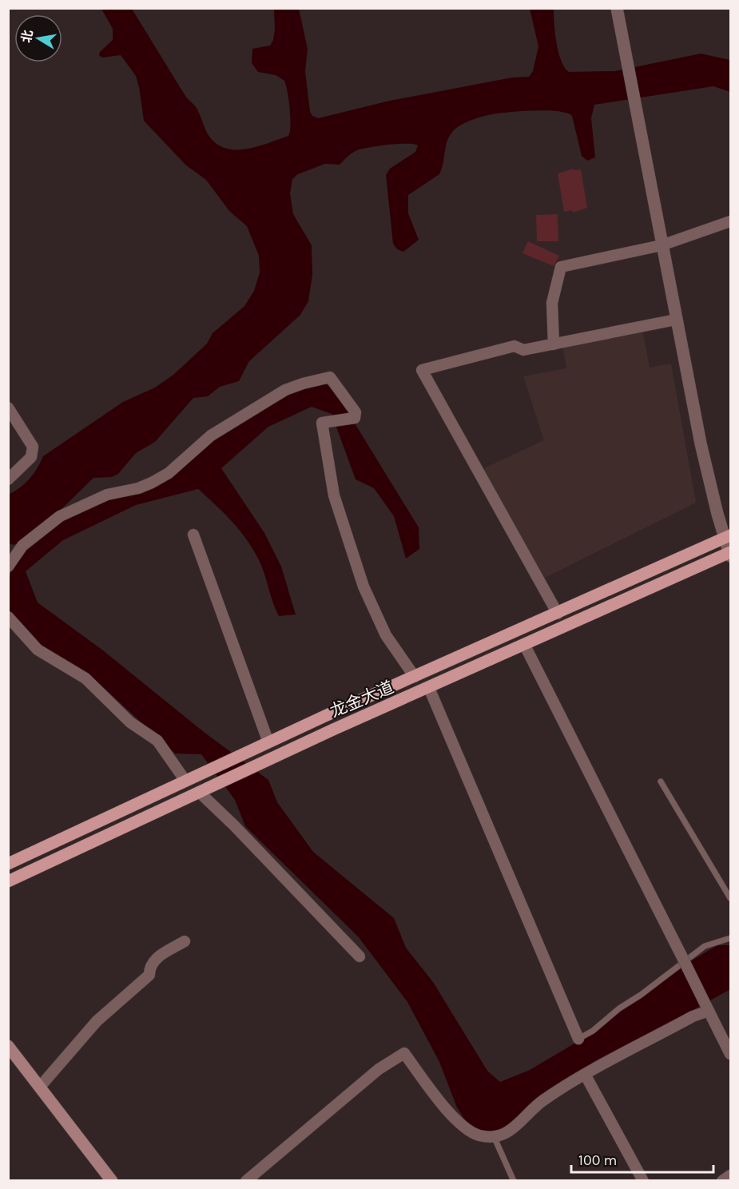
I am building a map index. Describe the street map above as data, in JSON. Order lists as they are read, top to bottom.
{
  "streets": {
    "main road": ["龙金大道"]
  },
  "scale_bar": "100 m",
  "north": "left"
}
